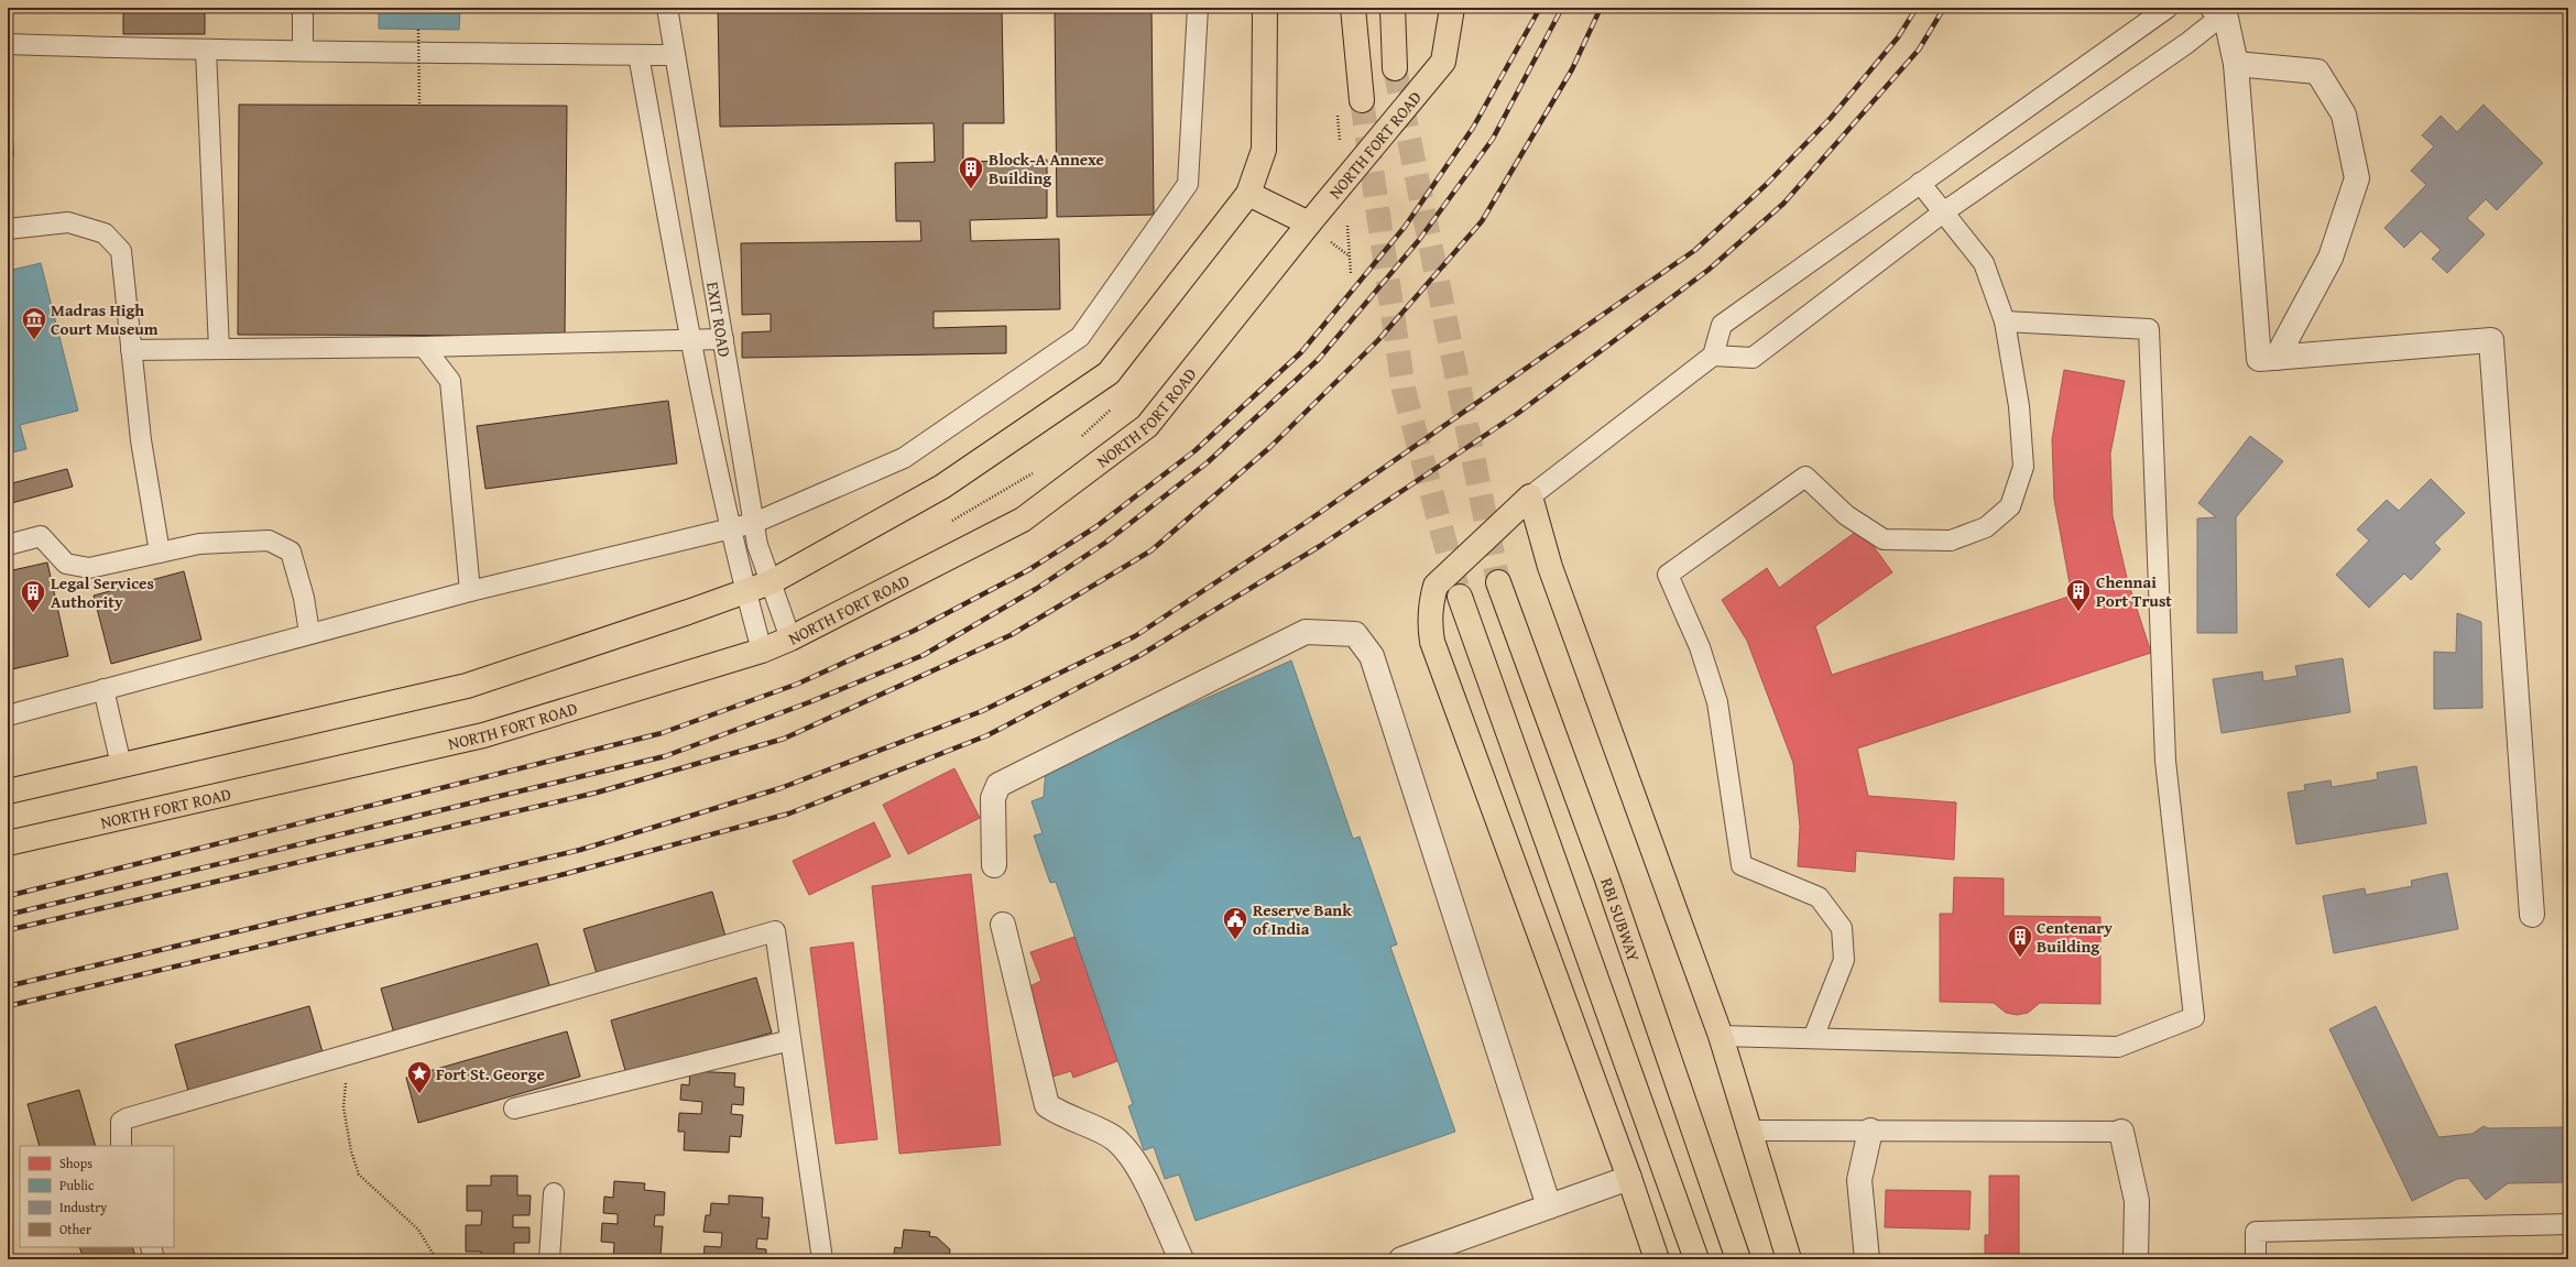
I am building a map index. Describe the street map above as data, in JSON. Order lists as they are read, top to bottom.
{
  "streets": {
    "main road": ["NORTH FORT ROAD", "RBI SUBWAY"],
    "lane": ["EXIT ROAD"]
  },
  "crossings": [
    ["NORTH FORT ROAD", "EXIT ROAD"]
  ],
  "places": {
    "building": [
      "Block-A Annexe Building",
      "Chennai Port Trust",
      "Legal Services Authority",
      "Centenary Building"
    ],
    "museum": ["Madras High Court Museum"],
    "public building": ["Reserve Bank of India"],
    "place": ["Fort St. George"]
  },
  "legend": [
    "Shops",
    "Public",
    "Industry",
    "Other"
  ]
}
